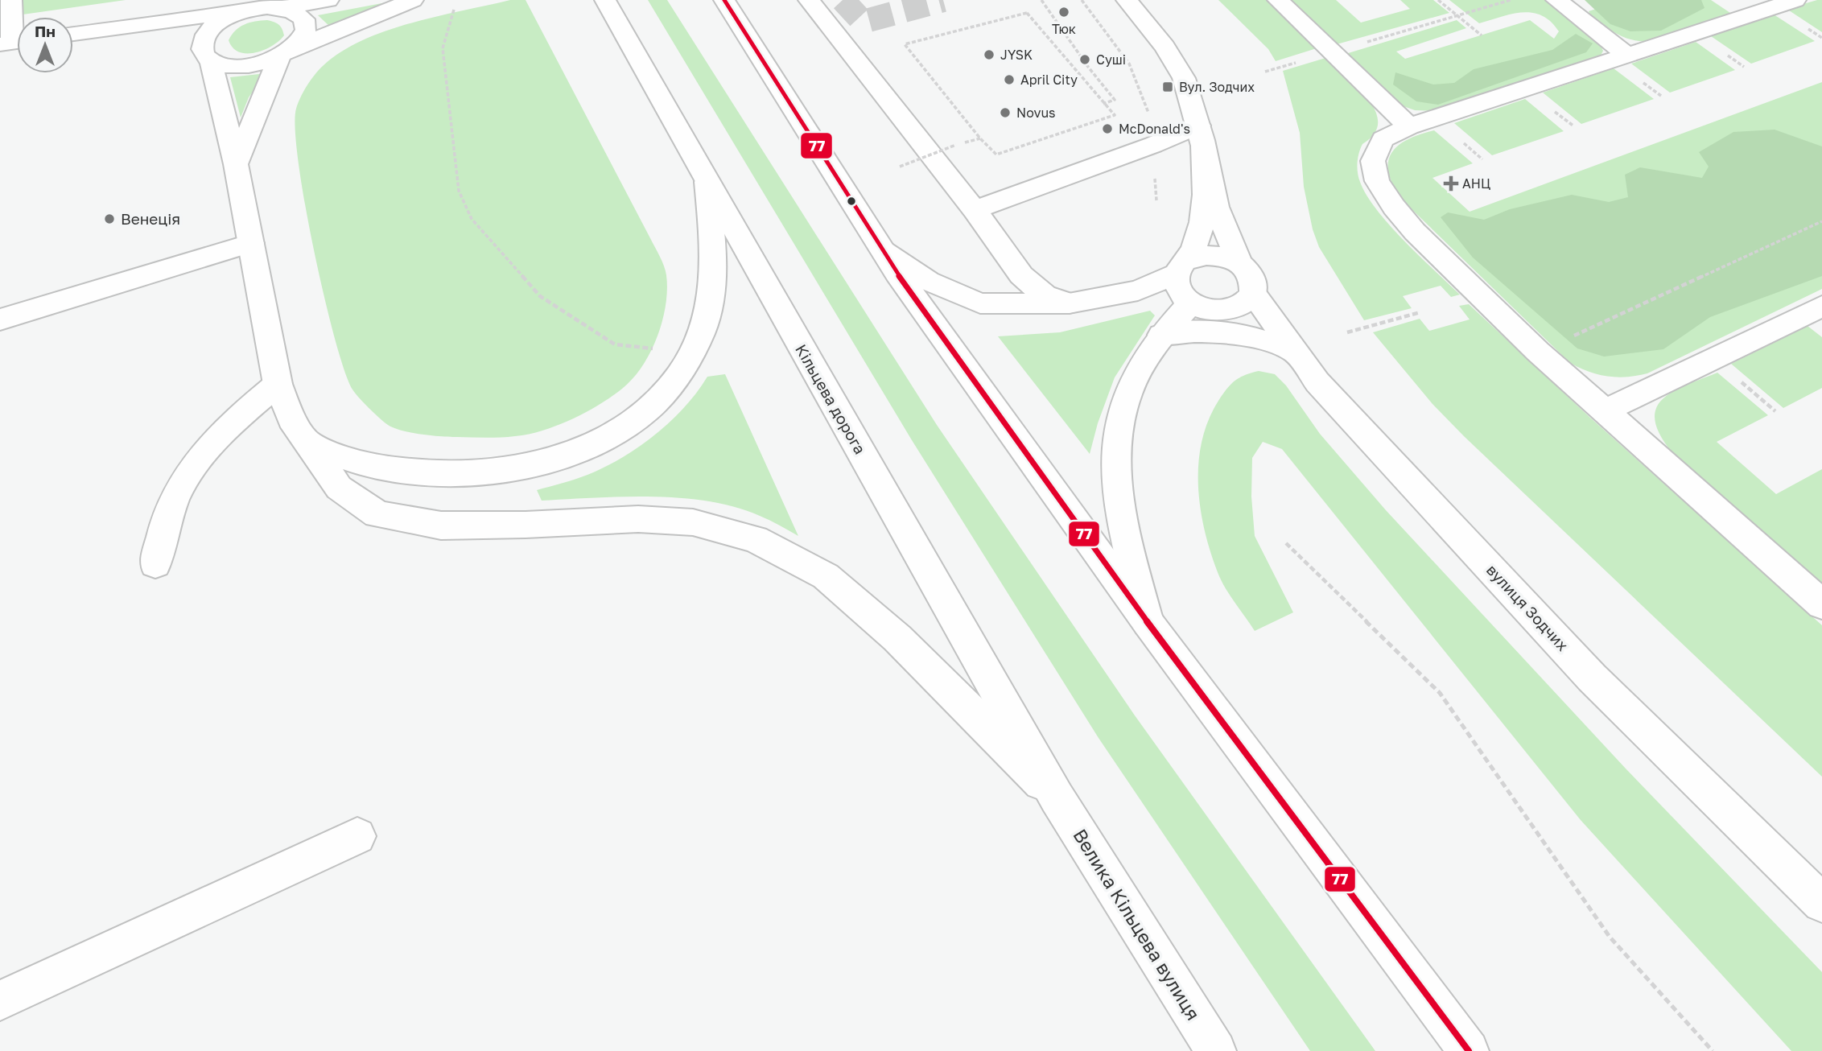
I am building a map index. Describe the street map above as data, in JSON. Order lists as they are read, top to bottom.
{
  "streets": {
    "main road": ["Кільцева дорога", "вулиця Зодчих", "Велика Кільцева вулиця"]
  },
  "crossings": [
    ["Кільцева дорога", "Велика Кільцева вулиця"]
  ],
  "places": {
    "other": [
      "Тюк",
      "JYSK",
      "Суші",
      "April City",
      "Novus",
      "McDonald's",
      "Венеція"
    ],
    "transit": ["Вул. Зодчих"],
    "health": ["АНЦ"]
  },
  "lines": ["transit line 77"],
  "north": "top"
}
